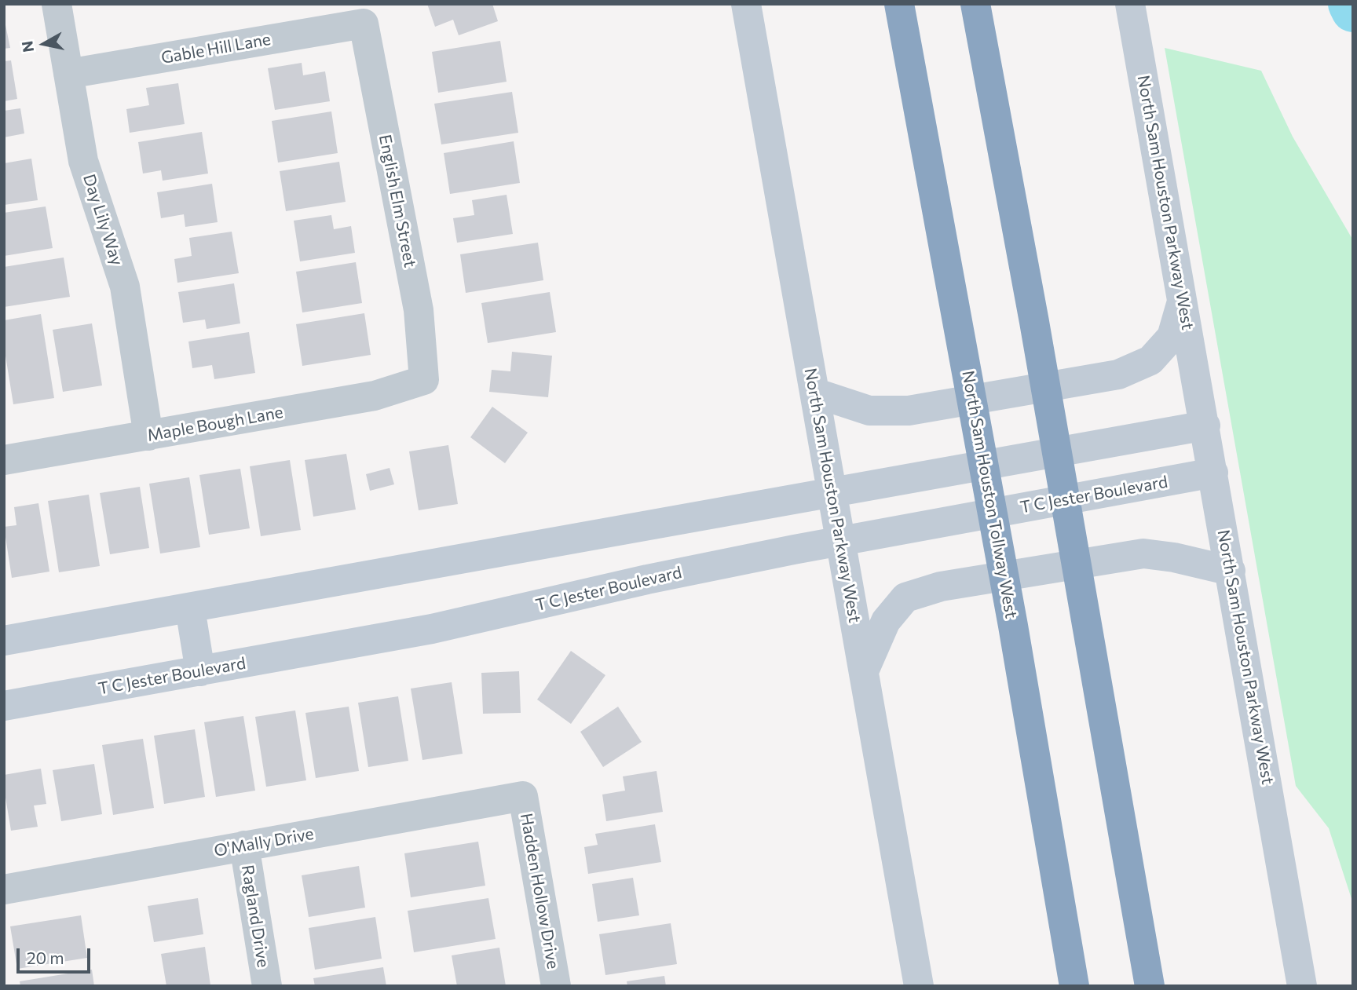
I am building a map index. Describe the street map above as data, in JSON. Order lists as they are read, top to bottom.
{
  "streets": {
    "highway": ["North Sam Houston Tollway West"],
    "main road": ["North Sam Houston Parkway West", "T C Jester Boulevard"],
    "street": [
      "Gable Hill Lane",
      "English Elm Street",
      "Day Lily Way",
      "Maple Bough Lane",
      "O'Mally Drive",
      "Hadden Hollow Drive",
      "Ragland Drive"
    ]
  },
  "crossings": [
    ["Gable Hill Lane", "English Elm Street"],
    ["Gable Hill Lane", "Day Lily Way"],
    ["English Elm Street", "Maple Bough Lane"],
    ["North Sam Houston Parkway West", "T C Jester Boulevard"],
    ["Day Lily Way", "Maple Bough Lane"],
    ["O'Mally Drive", "Hadden Hollow Drive"],
    ["O'Mally Drive", "Ragland Drive"]
  ],
  "scale_bar": "20 m",
  "north": "left"
}
